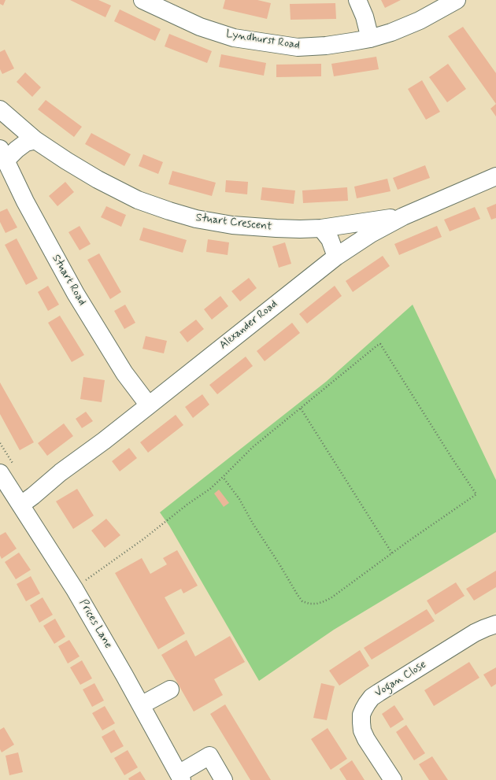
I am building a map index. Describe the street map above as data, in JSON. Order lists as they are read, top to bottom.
{
  "streets": {
    "street": [
      "Lyndhurst Road",
      "Stuart Crescent",
      "Stuart Road",
      "Alexander Road",
      "Prices Lane",
      "Vogan Close"
    ]
  },
  "crossings": [
    ["Stuart Crescent", "Alexander Road"],
    ["Stuart Road", "Alexander Road"],
    ["Alexander Road", "Prices Lane"]
  ]
}
